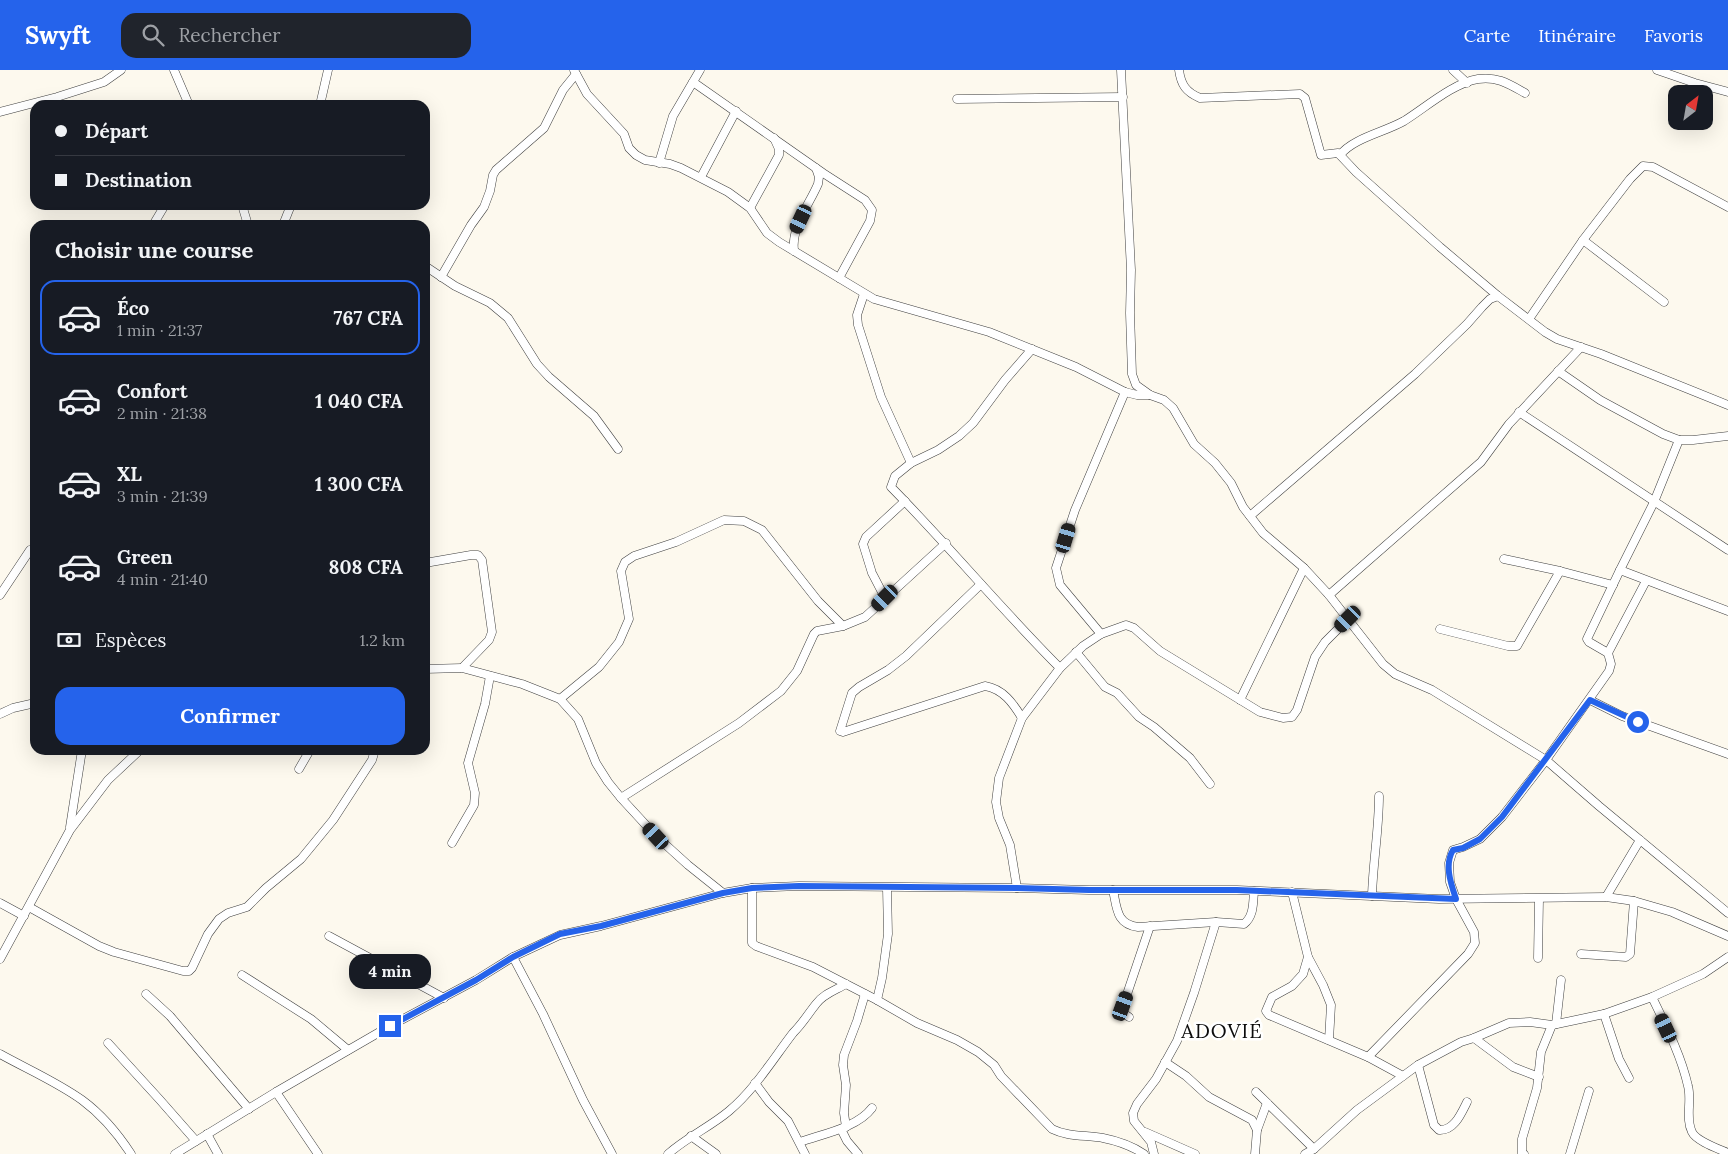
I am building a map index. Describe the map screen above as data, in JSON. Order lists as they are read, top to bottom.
{
  "districts": ["ADOVIÉ"],
  "north": "top right",
  "page": {
    "header": "Swyft",
    "search": "Rechercher",
    "nav": ["Carte", "Itinéraire", "Favoris"],
    "banner": ["Départ", "Destination"],
    "heading": "Choisir une course",
    "list": [
      {
        "name": "Éco",
        "note": "1 min · 21:37",
        "value": "767 CFA"
      },
      {
        "name": "Confort",
        "note": "2 min · 21:38",
        "value": "1 040 CFA"
      },
      {
        "name": "XL",
        "note": "3 min · 21:39",
        "value": "1 300 CFA"
      },
      {
        "name": "Green",
        "note": "4 min · 21:40",
        "value": "808 CFA"
      }
    ],
    "pay": ["Espèces", "1.2 km"],
    "buttons": "Confirmer",
    "bubble": "4 min"
  }
}
